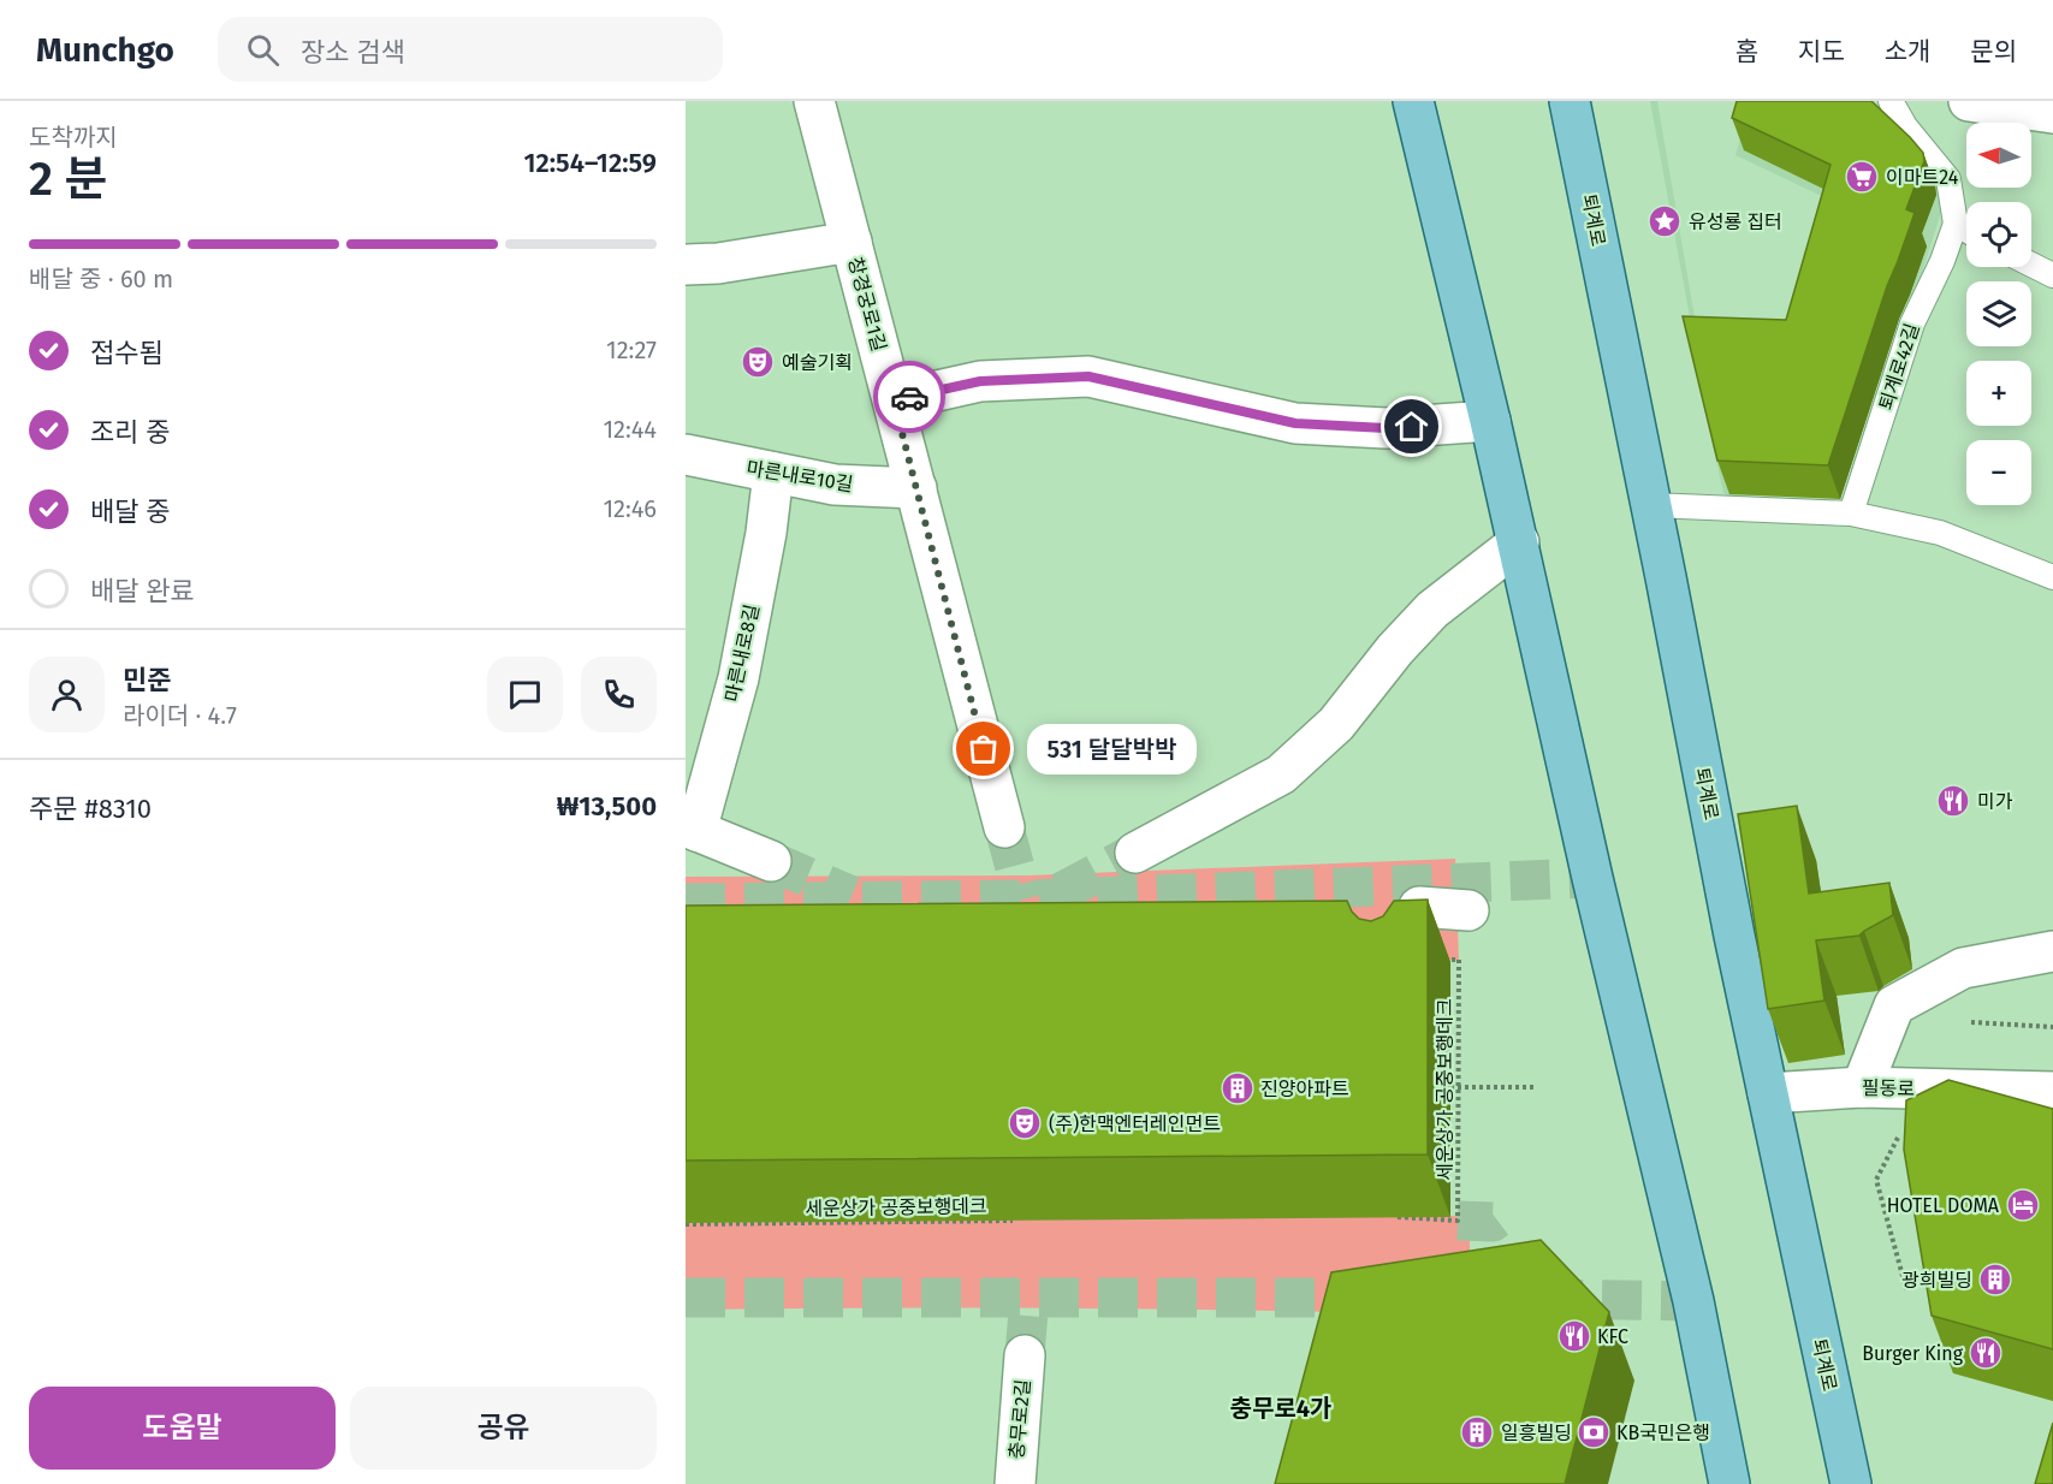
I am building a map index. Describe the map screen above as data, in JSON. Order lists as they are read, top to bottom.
{
  "streets": {
    "main road": ["퇴계로"],
    "street": [
      "창경궁로1길",
      "마른내로10길",
      "마른내로8길",
      "필동로",
      "충무로2길"
    ],
    "lane": ["퇴계로42길"],
    "path": ["세운상가 공중보행데크"]
  },
  "crossings": [
    ["퇴계로", "필동로"],
    ["창경궁로1길", "마른내로10길"],
    ["마른내로10길", "마른내로8길"]
  ],
  "districts": ["충무로4가"],
  "places": {
    "supermarket": ["이마트24"],
    "place": ["유성룡 집터"],
    "theatre": ["예술기획", "(주)한맥엔터레인먼트"],
    "other": ["531 달달박박"],
    "restaurant": ["미가", "KFC", "Burger King"],
    "building": ["진양아파트", "광희빌딩", "일흥빌딩"],
    "hotel": ["HOTEL DOMA"],
    "bank": ["KB국민은행"]
  },
  "north": "left",
  "page": {
    "header": "Munchgo",
    "search": "장소 검색",
    "nav": [
      "홈",
      "지도",
      "소개",
      "문의"
    ],
    "heading": ["2 분", "도착까지", "12:54–12:59"],
    "panel": [
      "민준",
      "라이더 · 4.7",
      "주문 #8310",
      "₩13,500"
    ],
    "map_buttons": ["+", "−"],
    "bar": "배달 중 · 60 m",
    "list": [
      ["접수됨", "12:27"],
      ["조리 중", "12:44"],
      ["배달 중", "12:46"],
      "배달 완료"
    ],
    "bubble": "531 달달박박",
    "buttons": ["도움말", "공유"]
  }
}
